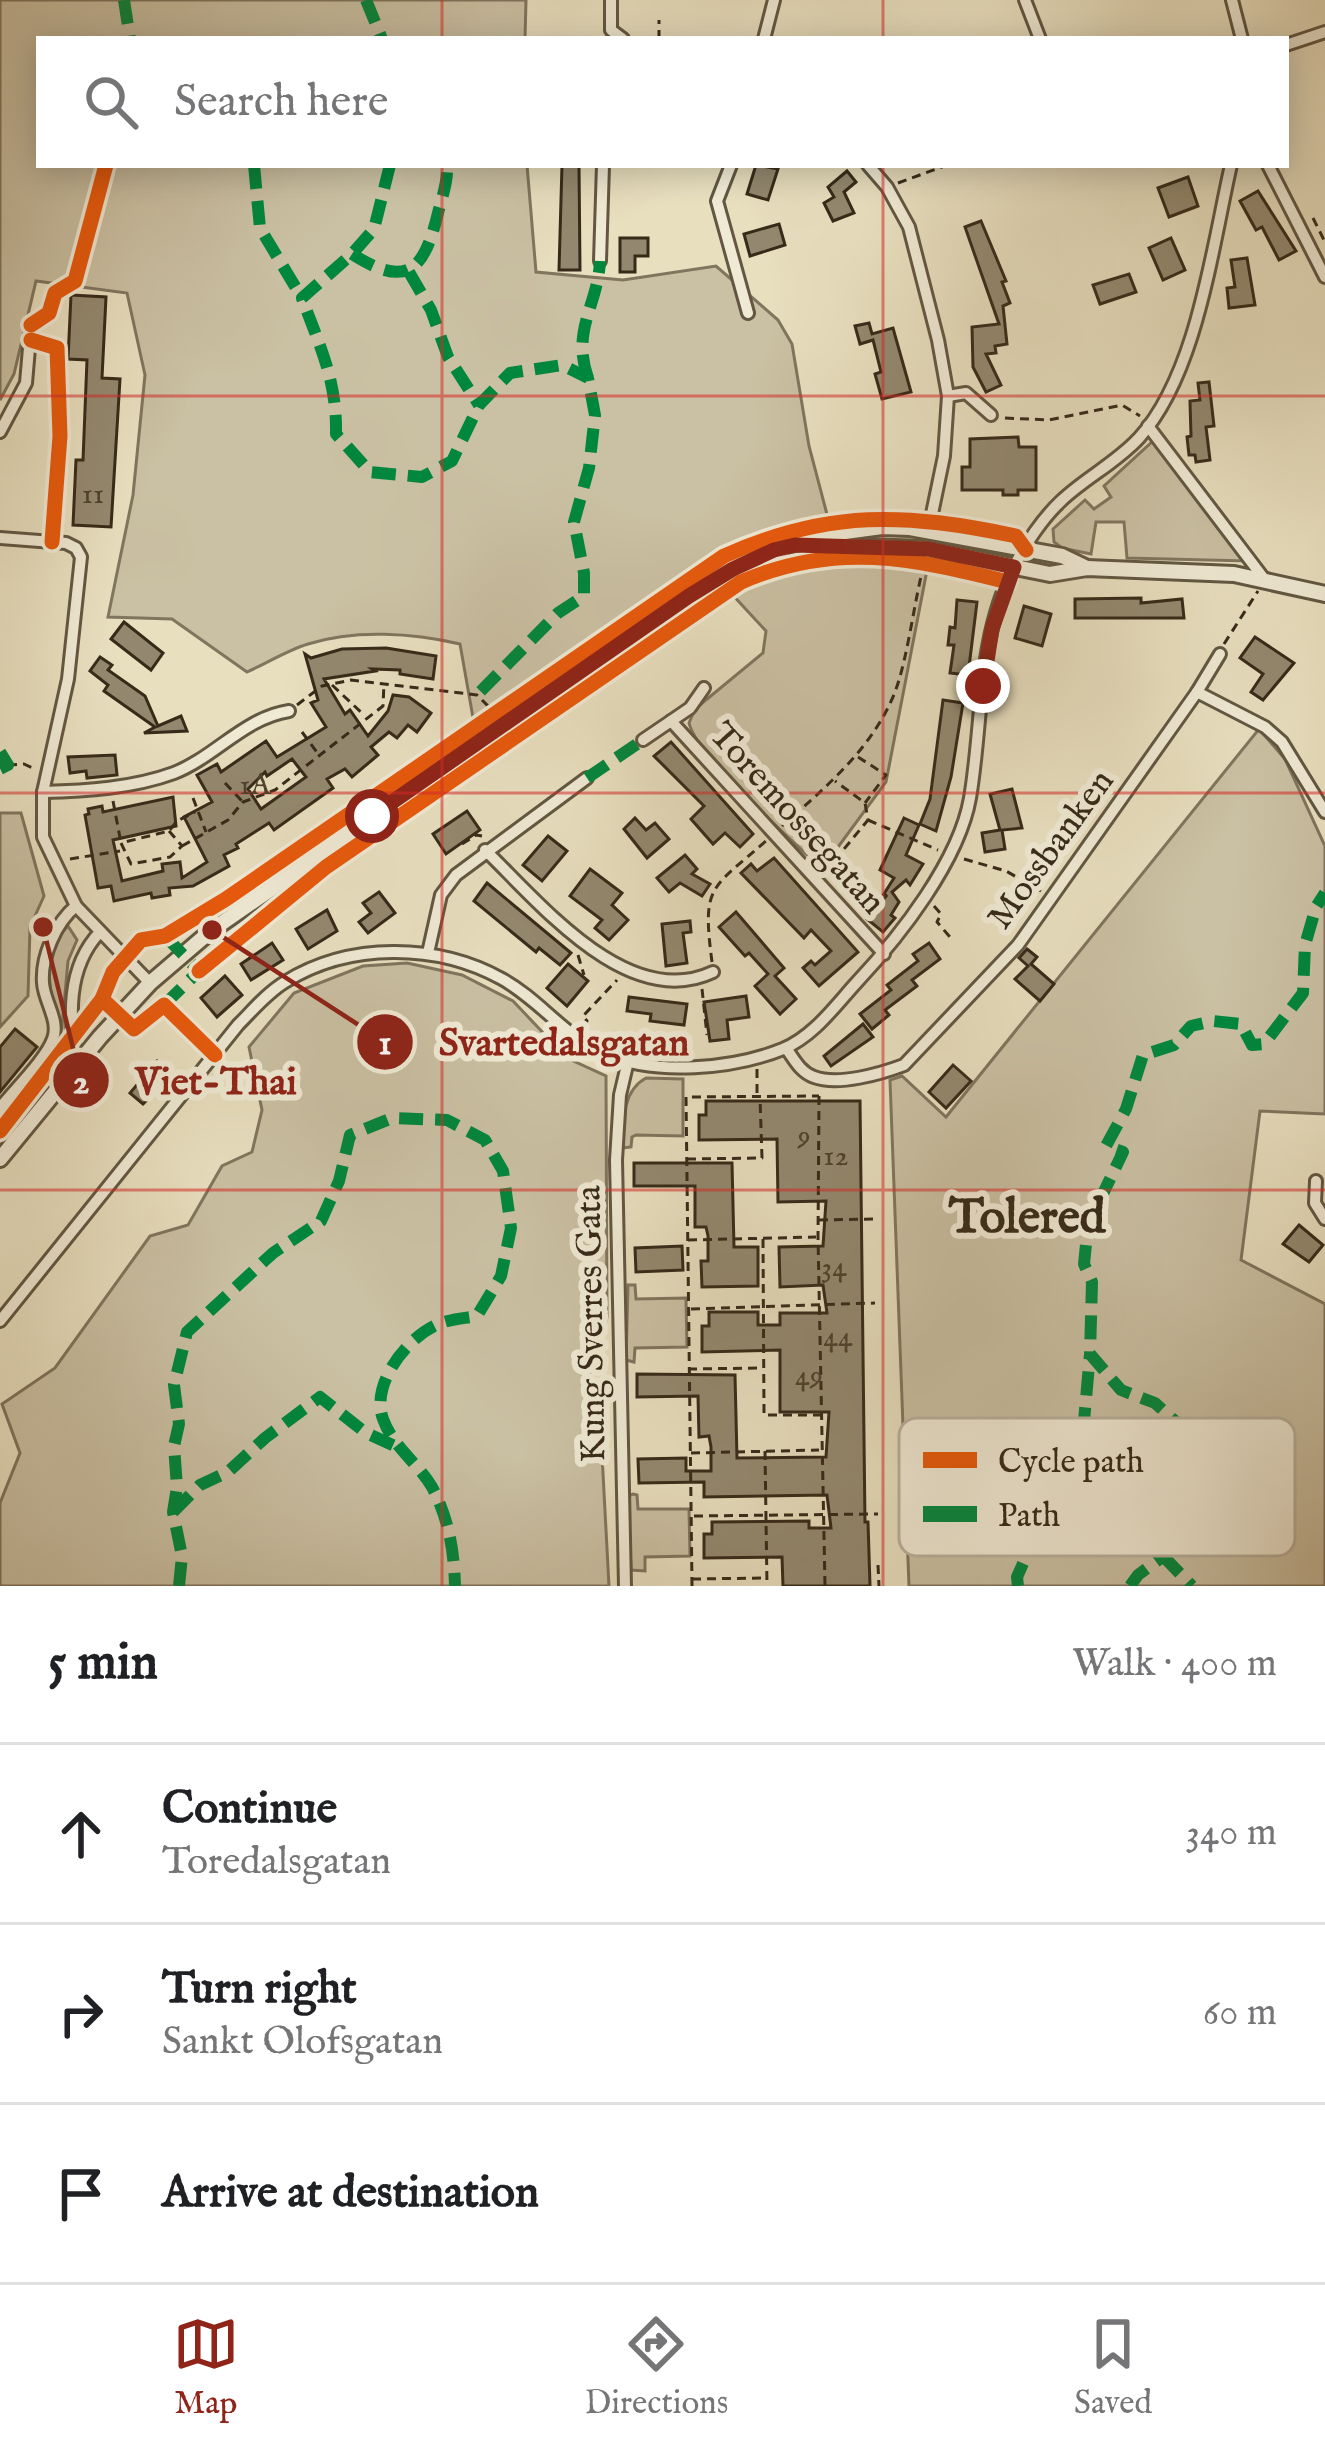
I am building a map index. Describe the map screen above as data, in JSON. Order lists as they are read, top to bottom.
{
  "streets": {
    "street": ["Toremossegatan", "Mossbanken", "Kung Sverres Gata"]
  },
  "districts": ["Tolered"],
  "places": ["Viet-Thai", "Svartedalsgatan"],
  "house_numbers": [
    "11",
    "1A",
    "9",
    "12",
    "34",
    "44",
    "49"
  ],
  "legend": ["Cycle path", "Path"],
  "page": {
    "search": "Search here",
    "heading": ["5 min", "Walk · 400 m"],
    "list": [
      ["Continue", "Toredalsgatan", "340 m"],
      ["Turn right", "Sankt Olofsgatan", "60 m"],
      "Arrive at destination"
    ],
    "nav": ["Map", "Directions", "Saved"]
  }
}
